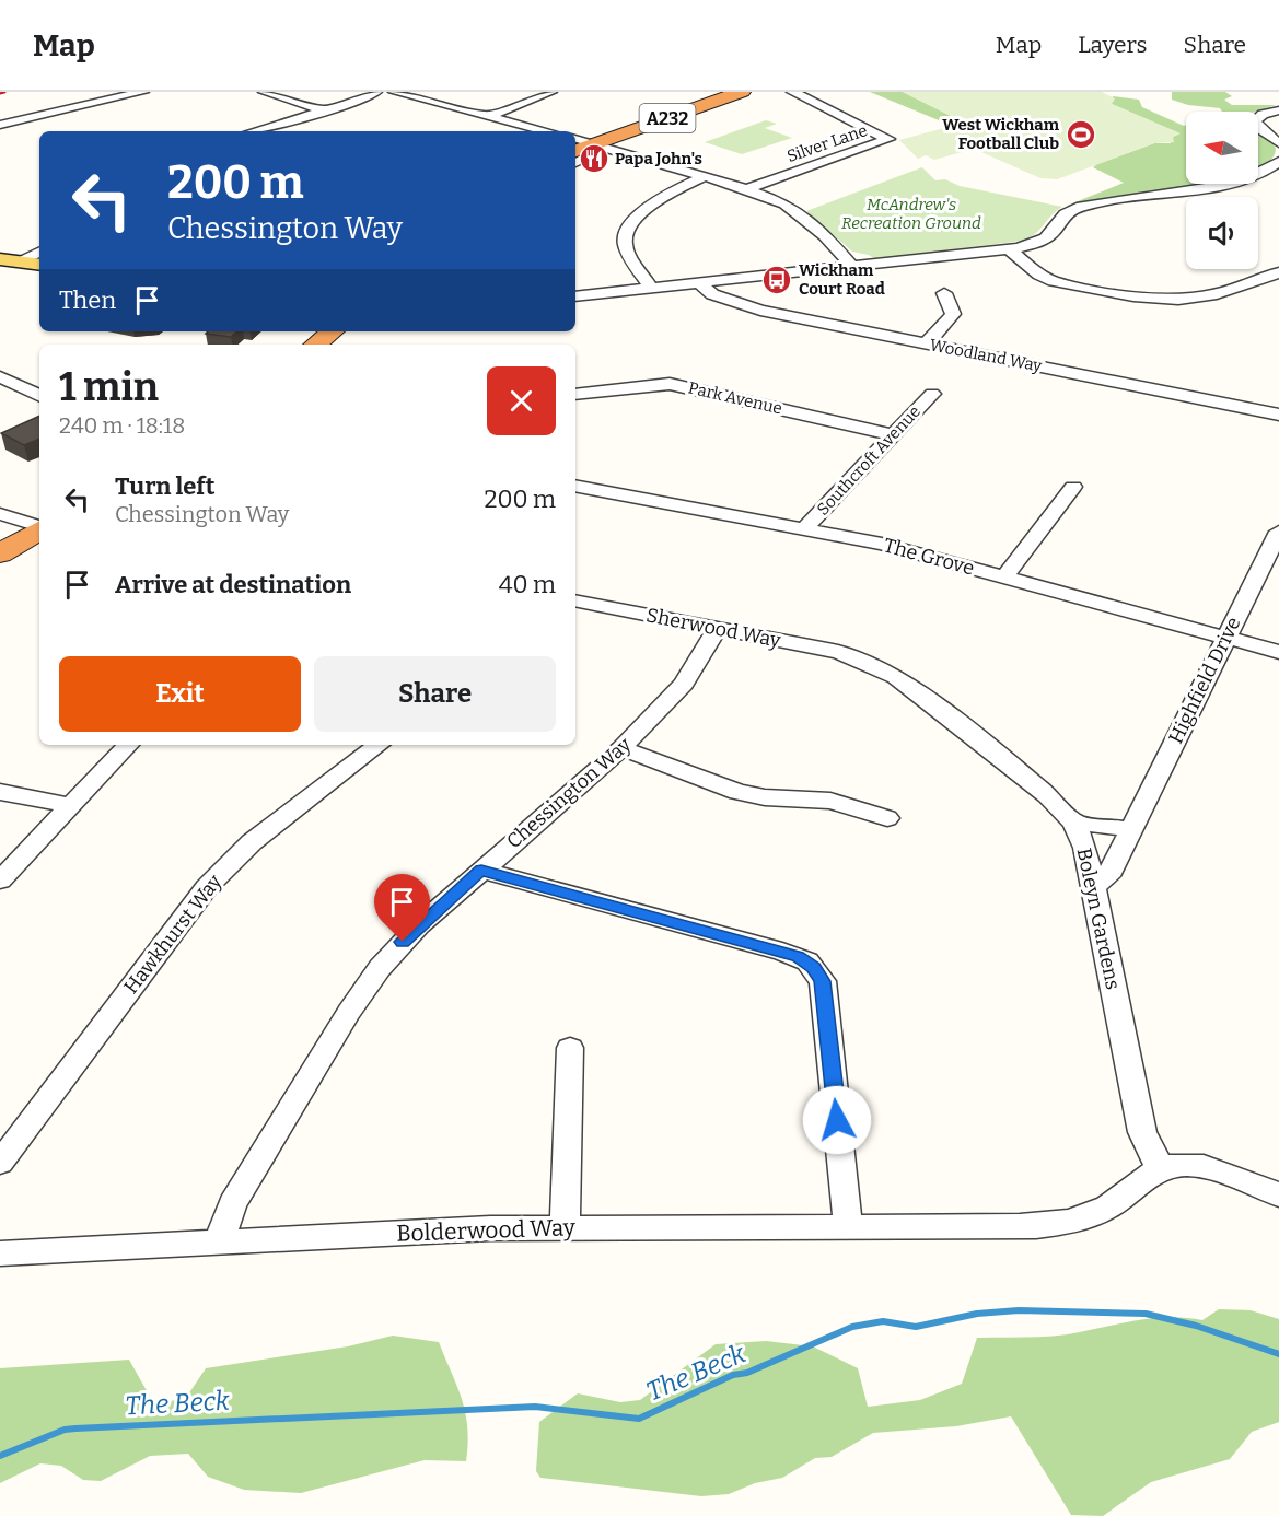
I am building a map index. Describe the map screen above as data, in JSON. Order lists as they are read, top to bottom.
{
  "streets": {
    "highway": ["A232"],
    "street": [
      "Silver Lane",
      "Woodland Way",
      "Park Avenue",
      "Southcroft Avenue",
      "The Grove",
      "Sherwood Way",
      "Highfield Drive",
      "Chessington Way",
      "Boleyn Gardens",
      "Hawkhurst Way",
      "Bolderwood Way"
    ]
  },
  "crossings": [
    ["Park Avenue", "Southcroft Avenue"],
    ["Southcroft Avenue", "The Grove"],
    ["The Grove", "Highfield Drive"],
    ["Sherwood Way", "Chessington Way"],
    ["Sherwood Way", "Boleyn Gardens"],
    ["Highfield Drive", "Boleyn Gardens"],
    ["Chessington Way", "Bolderwood Way"],
    ["Boleyn Gardens", "Bolderwood Way"]
  ],
  "water": ["The Beck"],
  "parks": ["McAndrew's Recreation Ground"],
  "places": {
    "sports": ["West Wickham Football Club"],
    "restaurant": ["Papa John's"],
    "bus stop": ["Wickham Court Road"]
  },
  "north": "left",
  "page": {
    "header": "Map",
    "nav": ["Map", "Layers", "Share"],
    "turn": ["200 m", "Chessington Way"],
    "then": "Then",
    "heading": ["1 min", "240 m · 18:18"],
    "list": [
      {
        "name": "Turn left",
        "note": "Chessington Way",
        "value": "200 m"
      },
      {
        "name": "Arrive at destination",
        "value": "40 m"
      }
    ],
    "buttons": ["Exit", "Share"]
  }
}
